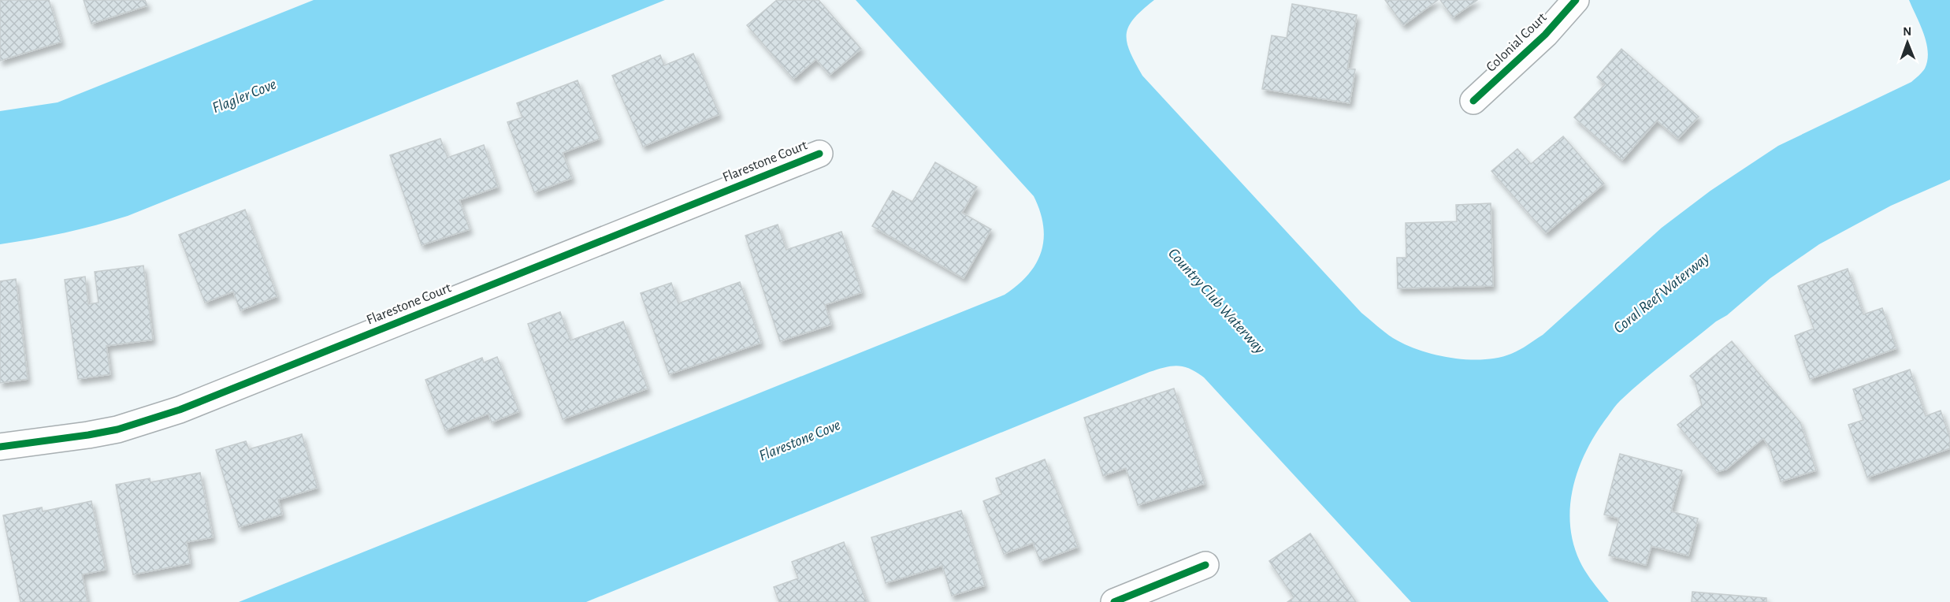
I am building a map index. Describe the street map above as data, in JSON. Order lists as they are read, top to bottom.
{
  "streets": {
    "street": ["Colonial Court", "Flarestone Court"]
  },
  "water": [
    "Flagler Cove",
    "Coral Reef Waterway",
    "Country Club Waterway",
    "Flarestone Cove"
  ],
  "north": "top"
}
